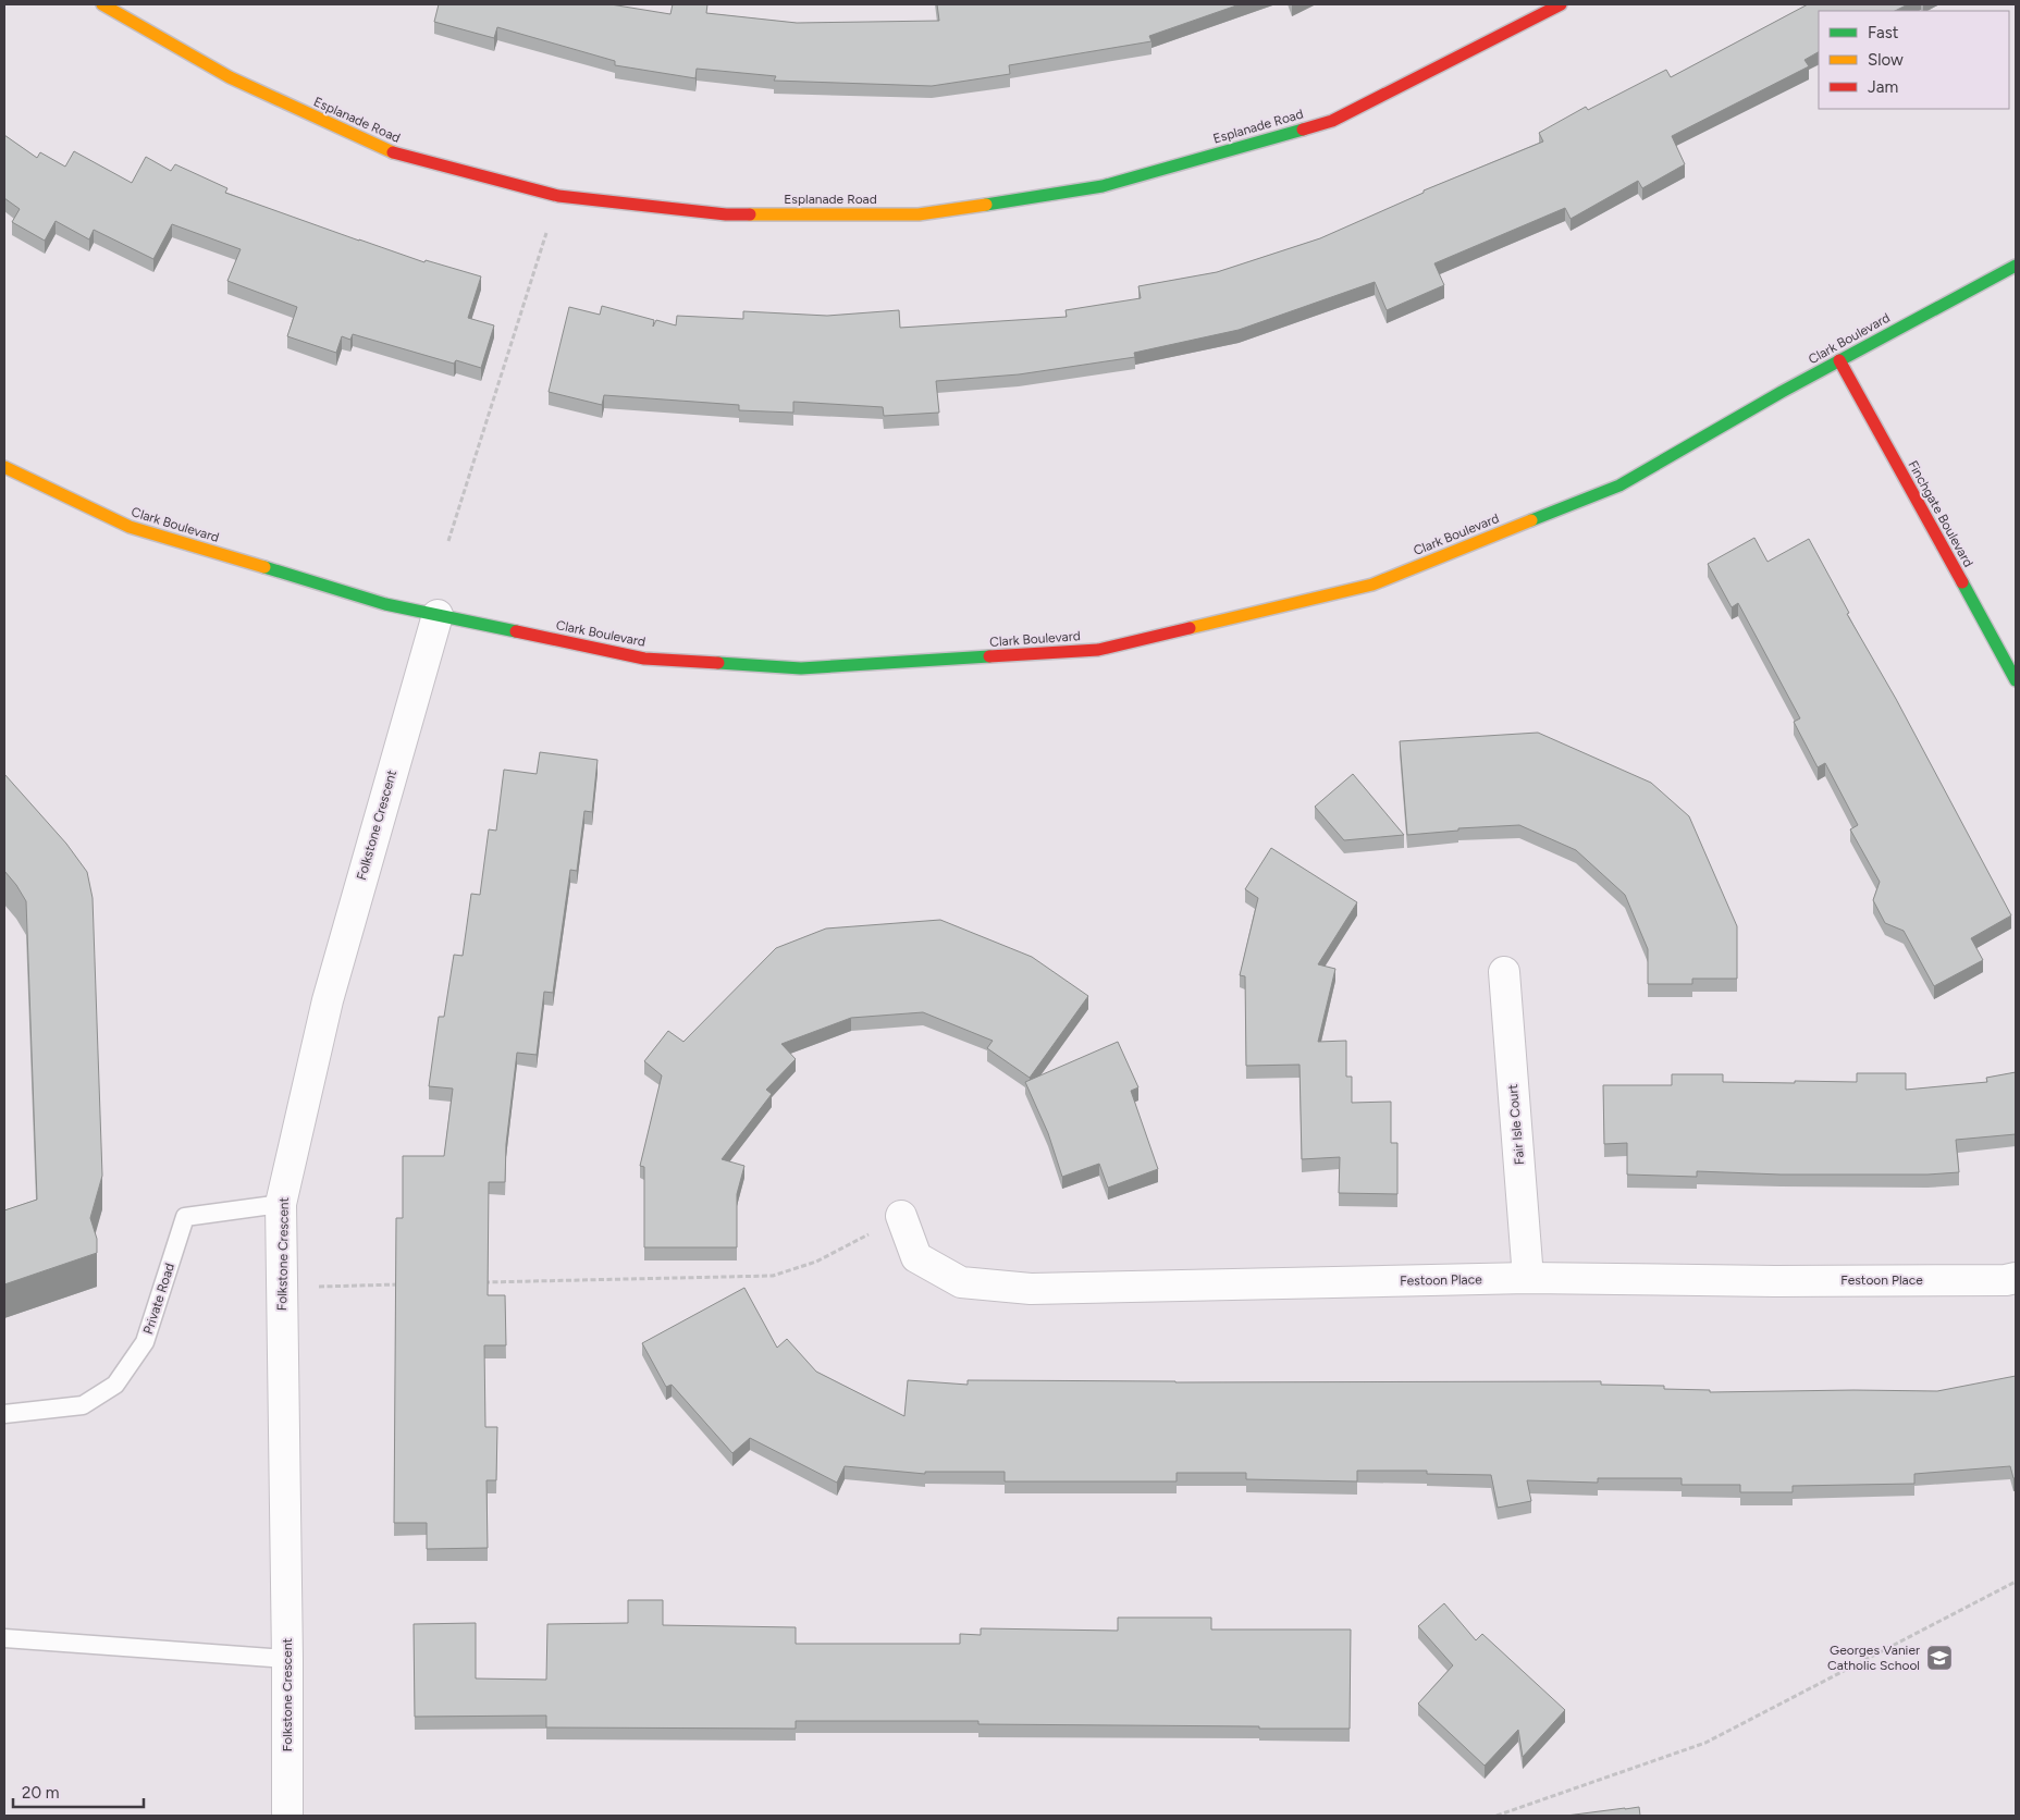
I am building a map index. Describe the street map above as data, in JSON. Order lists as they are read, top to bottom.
{
  "streets": {
    "street": [
      "Esplanade Road",
      "Clark Boulevard",
      "Finchgate Boulevard",
      "Folkstone Crescent",
      "Fair Isle Court",
      "Festoon Place"
    ],
    "lane": ["Private Road"]
  },
  "crossings": [
    ["Clark Boulevard", "Finchgate Boulevard"],
    ["Clark Boulevard", "Folkstone Crescent"],
    ["Folkstone Crescent", "Private Road"],
    ["Fair Isle Court", "Festoon Place"]
  ],
  "places": {
    "school or university": ["Georges Vanier Catholic School"]
  },
  "legend": ["Fast", "Slow", "Jam"],
  "scale_bar": "20 m"
}
